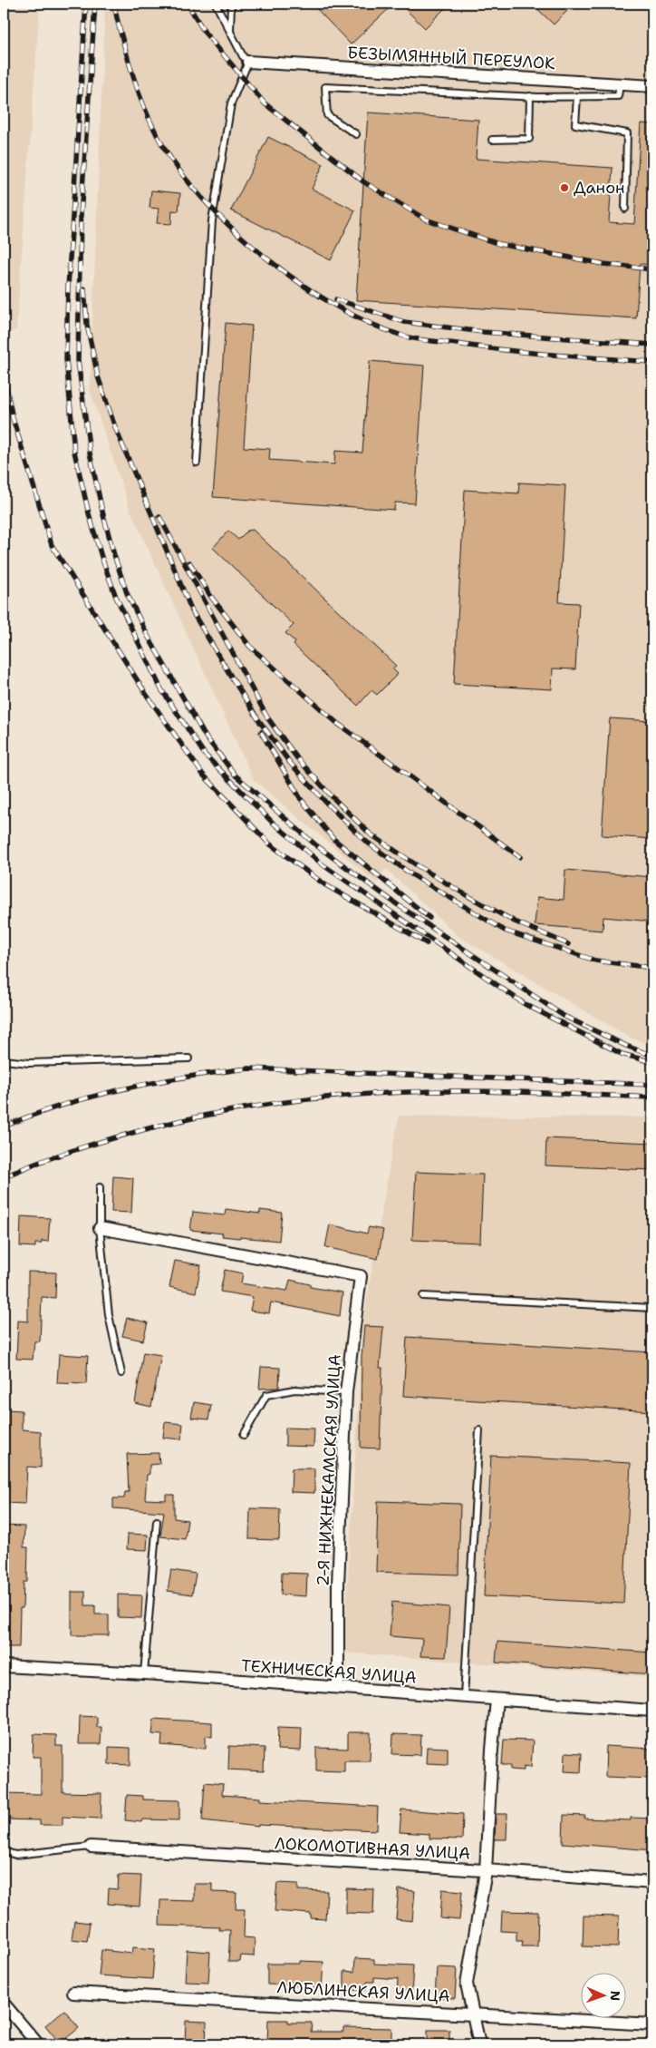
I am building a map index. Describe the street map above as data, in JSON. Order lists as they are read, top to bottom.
{
  "streets": {
    "street": [
      "БЕЗЫМЯННЫЙ ПЕРЕУЛОК",
      "2-Я НИЖНЕКАМСКАЯ УЛИЦА",
      "ТЕХНИЧЕСКАЯ УЛИЦА",
      "ЛОКОМОТИВНАЯ УЛИЦА",
      "ЛЮБЛИНСКАЯ УЛИЦА"
    ]
  },
  "crossings": [
    ["2-Я НИЖНЕКАМСКАЯ УЛИЦА", "ТЕХНИЧЕСКАЯ УЛИЦА"]
  ],
  "places": ["Данон"],
  "north": "right"
}
